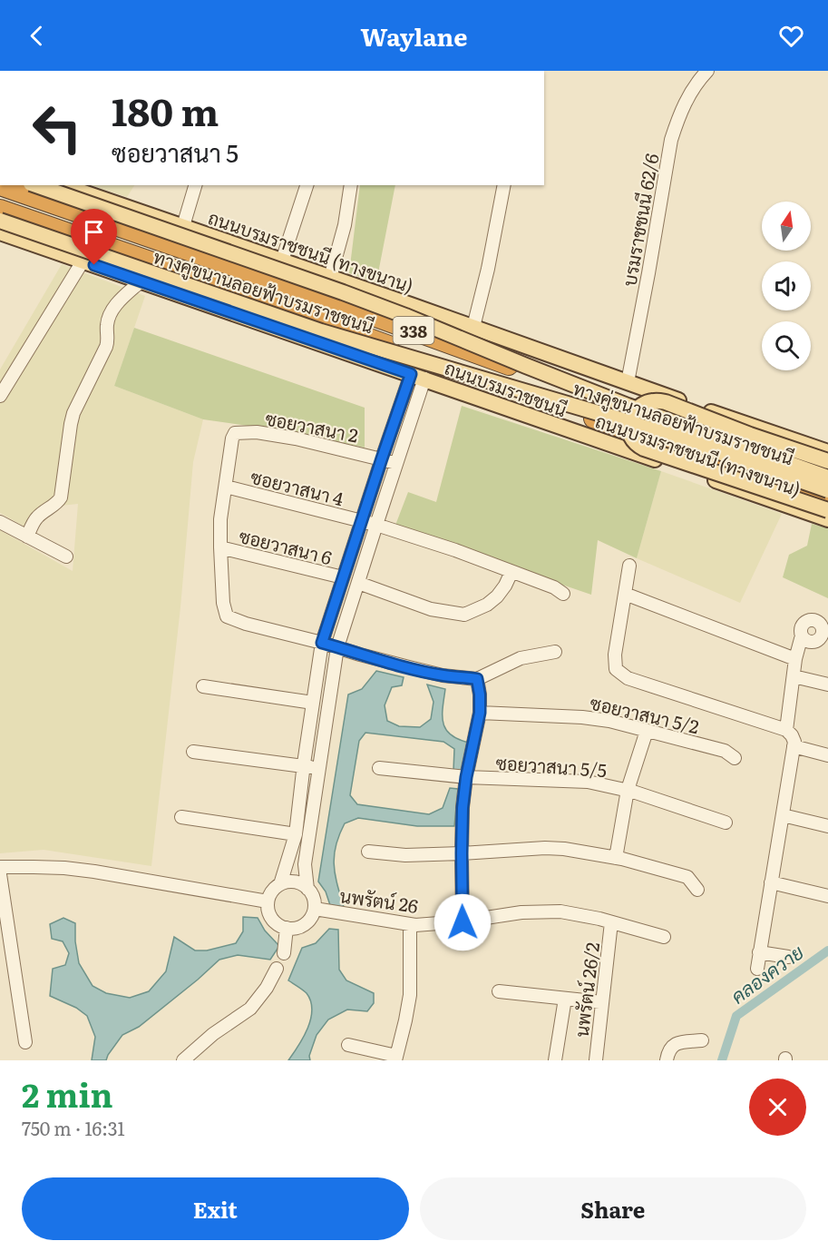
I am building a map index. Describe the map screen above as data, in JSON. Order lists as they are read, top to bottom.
{
  "streets": {
    "highway": ["338", "ถนนบรมราชชนนี"],
    "main road": ["ถนนบรมราชชนนี (ทางขนาน)", "ทางคู่ขนานลอยฟ้าบรมราชชนนี"],
    "street": [
      "บรมราชชนนี 62/6",
      "ซอยวาสนา 2",
      "ซอยวาสนา 4",
      "ซอยวาสนา 6",
      "ซอยวาสนา 5/2",
      "ซอยวาสนา 5/5",
      "นพรัตน์ 26",
      "นพรัตน์ 26/2"
    ]
  },
  "crossings": [
    ["บรมราชชนนี 62/6", "ถนนบรมราชชนนี (ทางขนาน)"],
    ["ซอยวาสนา 2", "ซอยวาสนา 4"],
    ["นพรัตน์ 26", "นพรัตน์ 26/2"]
  ],
  "water": ["คลองควาย"],
  "north": "top",
  "page": {
    "header": "Waylane",
    "turn": ["180 m", "ซอยวาสนา 5"],
    "heading": ["2 min", "750 m · 16:31"],
    "buttons": ["Exit", "Share"]
  }
}
